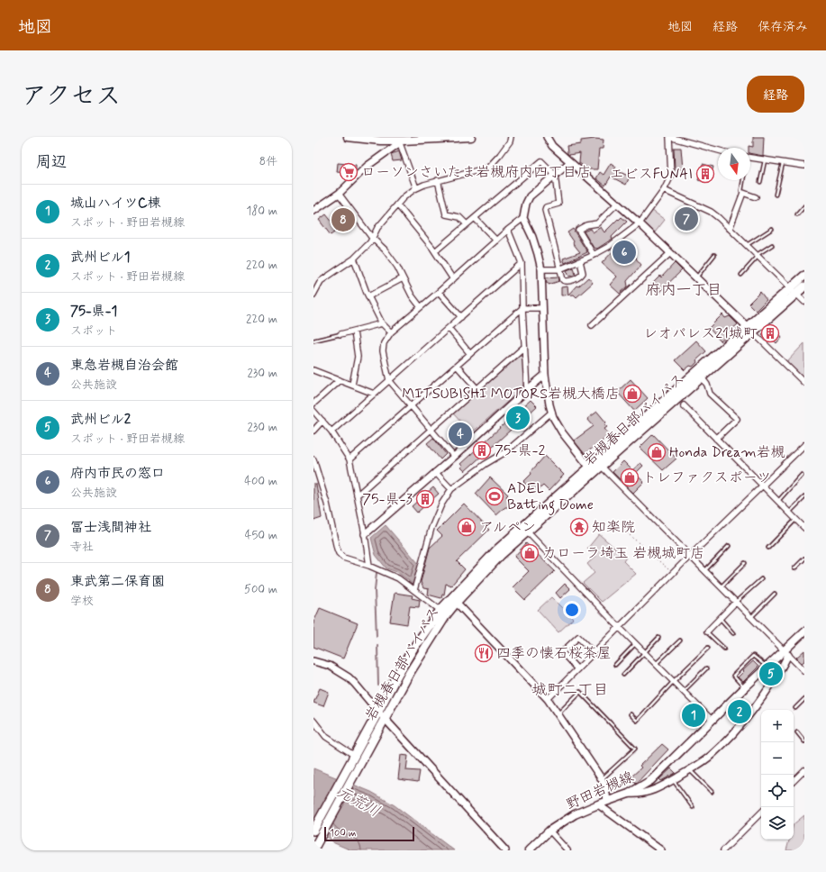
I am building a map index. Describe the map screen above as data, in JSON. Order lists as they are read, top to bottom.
{
  "streets": {
    "highway": ["岩槻春日部バイパス"],
    "main road": ["野田岩槻線"]
  },
  "districts": ["府内一丁目", "城町二丁目"],
  "water": ["元荒川"],
  "places": {
    "supermarket": ["ローソンさいたま岩槻府内四丁目店"],
    "building": [
      "エビスFUNAI",
      "レオパレス21城町",
      "75-県-2",
      "75-県-3"
    ],
    "shop": [
      "MITSUBISHI MOTORS岩槻大橋店",
      "Honda Dream岩槻",
      "トレファクスポーツ",
      "アルペン",
      "カローラ埼玉 岩槻城町店"
    ],
    "sports": ["ADEL Batting Dome"],
    "temple": ["知楽院"],
    "restaurant": ["四季の懐石桜茶屋"]
  },
  "scale_bar": "100 m",
  "north": "bottom",
  "page": {
    "header": "地図",
    "nav": ["地図", "経路", "保存済み"],
    "title": "アクセス",
    "buttons": "経路",
    "heading": ["周辺", "8件"],
    "list": [
      {
        "mark": "1",
        "name": "城山ハイツC棟",
        "note": "スポット · 野田岩槻線",
        "value": "180 m"
      },
      {
        "mark": "2",
        "name": "武州ビル1",
        "note": "スポット · 野田岩槻線",
        "value": "220 m"
      },
      {
        "mark": "3",
        "name": "75-県-1",
        "note": "スポット",
        "value": "220 m"
      },
      {
        "mark": "4",
        "name": "東急岩槻自治会館",
        "note": "公共施設",
        "value": "230 m"
      },
      {
        "mark": "5",
        "name": "武州ビル2",
        "note": "スポット · 野田岩槻線",
        "value": "230 m"
      },
      {
        "mark": "6",
        "name": "府内市民の窓口",
        "note": "公共施設",
        "value": "400 m"
      },
      {
        "mark": "7",
        "name": "冨士浅間神社",
        "note": "寺社",
        "value": "450 m"
      },
      {
        "mark": "8",
        "name": "東武第二保育園",
        "note": "学校",
        "value": "500 m"
      }
    ],
    "pins": [
      "7",
      "8",
      "6",
      "3",
      "4",
      "5",
      "2",
      "1"
    ],
    "map_buttons": ["+", "−"],
    "scale": "100 m"
  }
}
